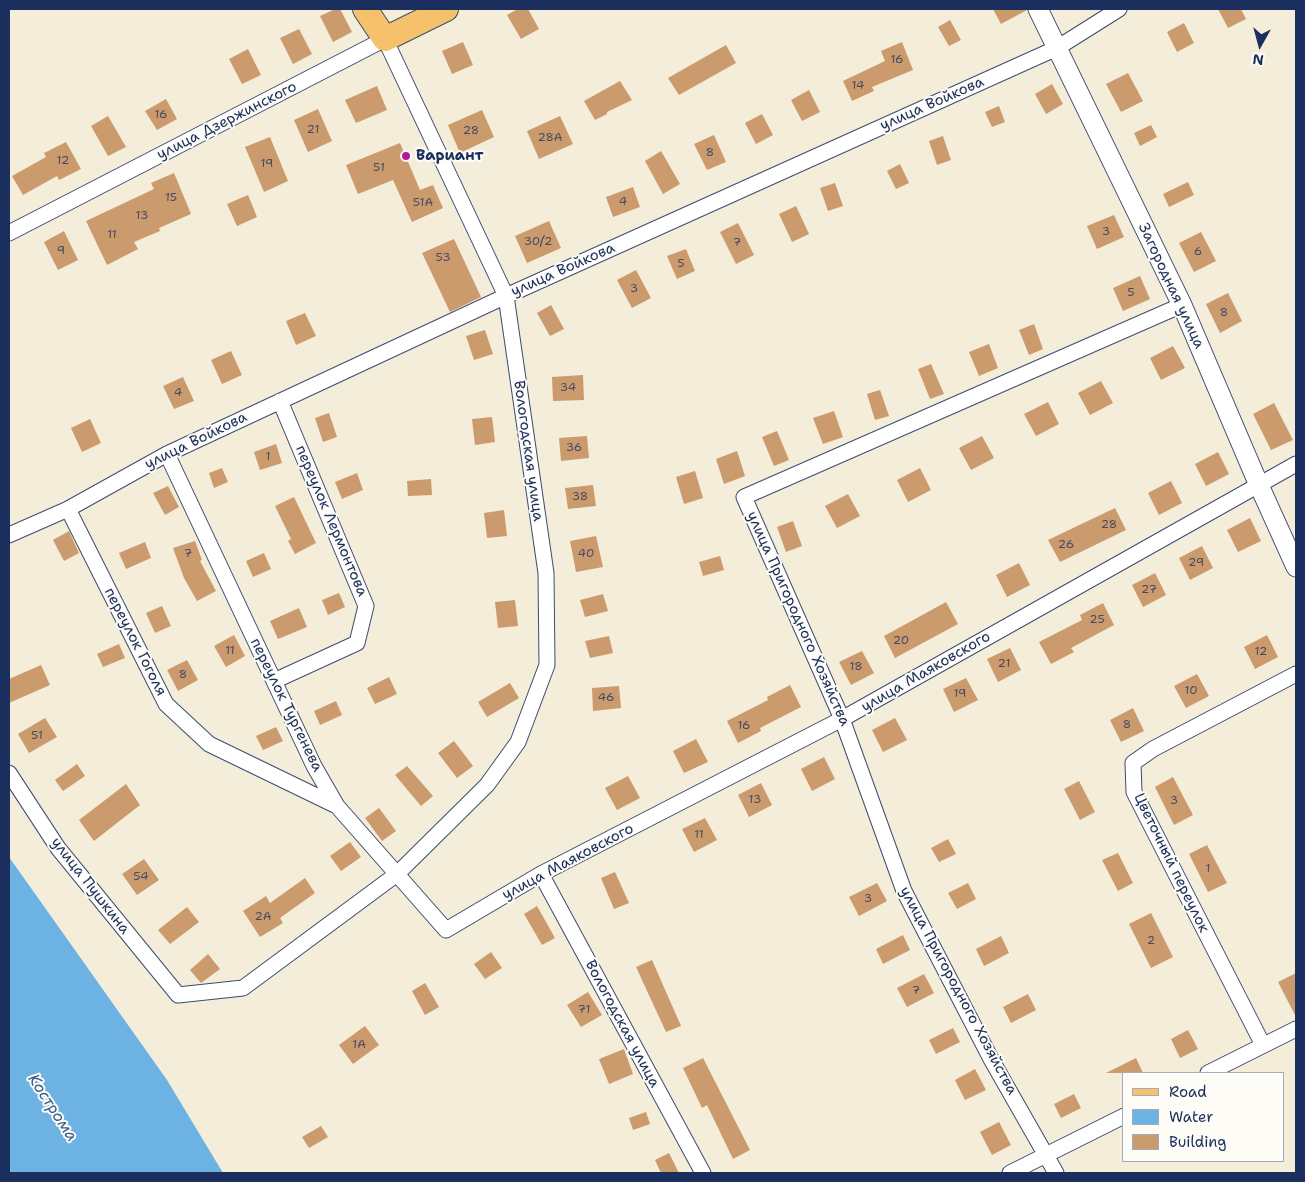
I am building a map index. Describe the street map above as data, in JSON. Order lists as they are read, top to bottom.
{
  "streets": {
    "main road": ["улица Дзержинского", "Вологодская улица"],
    "street": [
      "улица Войкова",
      "Загородная улица",
      "переулок Лермонтова",
      "улица Пригородного Хозяйства",
      "переулок Гоголя",
      "улица Маяковского",
      "переулок Тургенева",
      "Цветочный переулок",
      "улица Пушкина"
    ]
  },
  "crossings": [
    ["улица Войкова", "Загородная улица"],
    ["улица Войкова", "Вологодская улица"],
    ["улица Войкова", "переулок Лермонтова"],
    ["улица Войкова", "переулок Гоголя"],
    ["улица Войкова", "переулок Тургенева"],
    ["улица Дзержинского", "Вологодская улица"],
    ["Загородная улица", "улица Пригородного Хозяйства"],
    ["Загородная улица", "улица Маяковского"],
    ["Вологодская улица", "улица Маяковского"],
    ["Вологодская улица", "переулок Тургенева"],
    ["Вологодская улица", "улица Пушкина"],
    ["переулок Лермонтова", "переулок Тургенева"],
    ["улица Пригородного Хозяйства", "улица Маяковского"],
    ["переулок Гоголя", "переулок Тургенева"],
    ["улица Маяковского", "переулок Тургенева"],
    ["переулок Тургенева", "улица Пушкина"]
  ],
  "water": ["Кострома"],
  "places": ["Вариант"],
  "house_numbers": [
    "16",
    "14",
    "16",
    "21",
    "28",
    "28А",
    "8",
    "12",
    "19",
    "51",
    "15",
    "4",
    "51А",
    "13",
    "3",
    "11",
    "30/2",
    "7",
    "9",
    "6",
    "53",
    "5",
    "3",
    "5",
    "8",
    "34",
    "4",
    "36",
    "1",
    "38",
    "28",
    "26",
    "7",
    "40",
    "29",
    "27",
    "25",
    "20",
    "11",
    "12",
    "21",
    "18",
    "8",
    "10",
    "19",
    "46",
    "8",
    "16",
    "51",
    "13",
    "3",
    "11",
    "1",
    "54",
    "3",
    "2А",
    "2",
    "7",
    "71",
    "1А"
  ],
  "legend": ["Road", "Water", "Building"],
  "north": "bottom"
}
